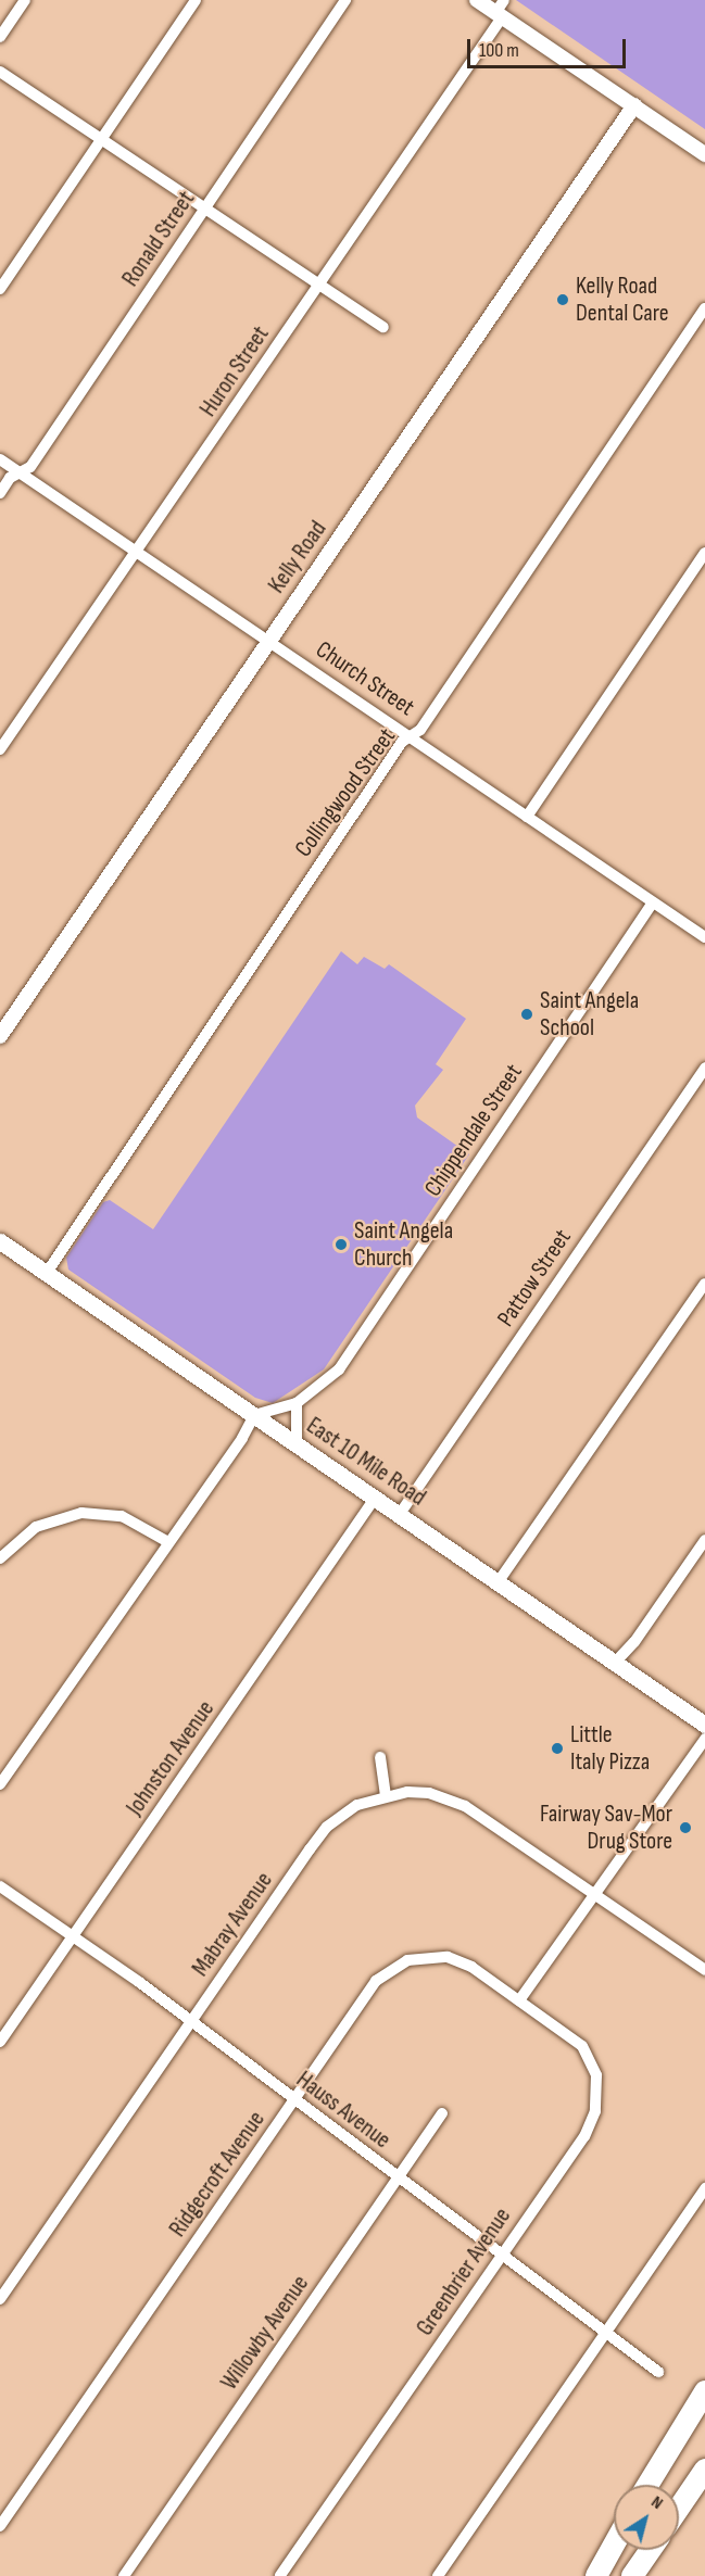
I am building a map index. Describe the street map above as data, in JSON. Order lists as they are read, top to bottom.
{
  "streets": {
    "main road": ["East 10 Mile Road"],
    "street": [
      "Ronald Street",
      "Huron Street",
      "Kelly Road",
      "Church Street",
      "Collingwood Street",
      "Chippendale Street",
      "Pattow Street",
      "Johnston Avenue",
      "Mabray Avenue",
      "Hauss Avenue",
      "Ridgecroft Avenue",
      "Greenbrier Avenue",
      "Willowby Avenue"
    ]
  },
  "crossings": [
    ["Ronald Street", "Church Street"],
    ["Huron Street", "Church Street"],
    ["Kelly Road", "Church Street"],
    ["Church Street", "Collingwood Street"],
    ["Church Street", "Chippendale Street"],
    ["Collingwood Street", "East 10 Mile Road"],
    ["Chippendale Street", "East 10 Mile Road"],
    ["Pattow Street", "East 10 Mile Road"],
    ["East 10 Mile Road", "Johnston Avenue"],
    ["Johnston Avenue", "Hauss Avenue"],
    ["Mabray Avenue", "Hauss Avenue"],
    ["Hauss Avenue", "Ridgecroft Avenue"],
    ["Hauss Avenue", "Greenbrier Avenue"],
    ["Hauss Avenue", "Willowby Avenue"],
    ["Ridgecroft Avenue", "Greenbrier Avenue"]
  ],
  "places": [
    "Kelly Road Dental Care",
    "Saint Angela School",
    "Saint Angela Church",
    "Little Italy Pizza",
    "Fairway Sav-Mor Drug Store"
  ],
  "scale_bar": "100 m",
  "north": "top right"
}
